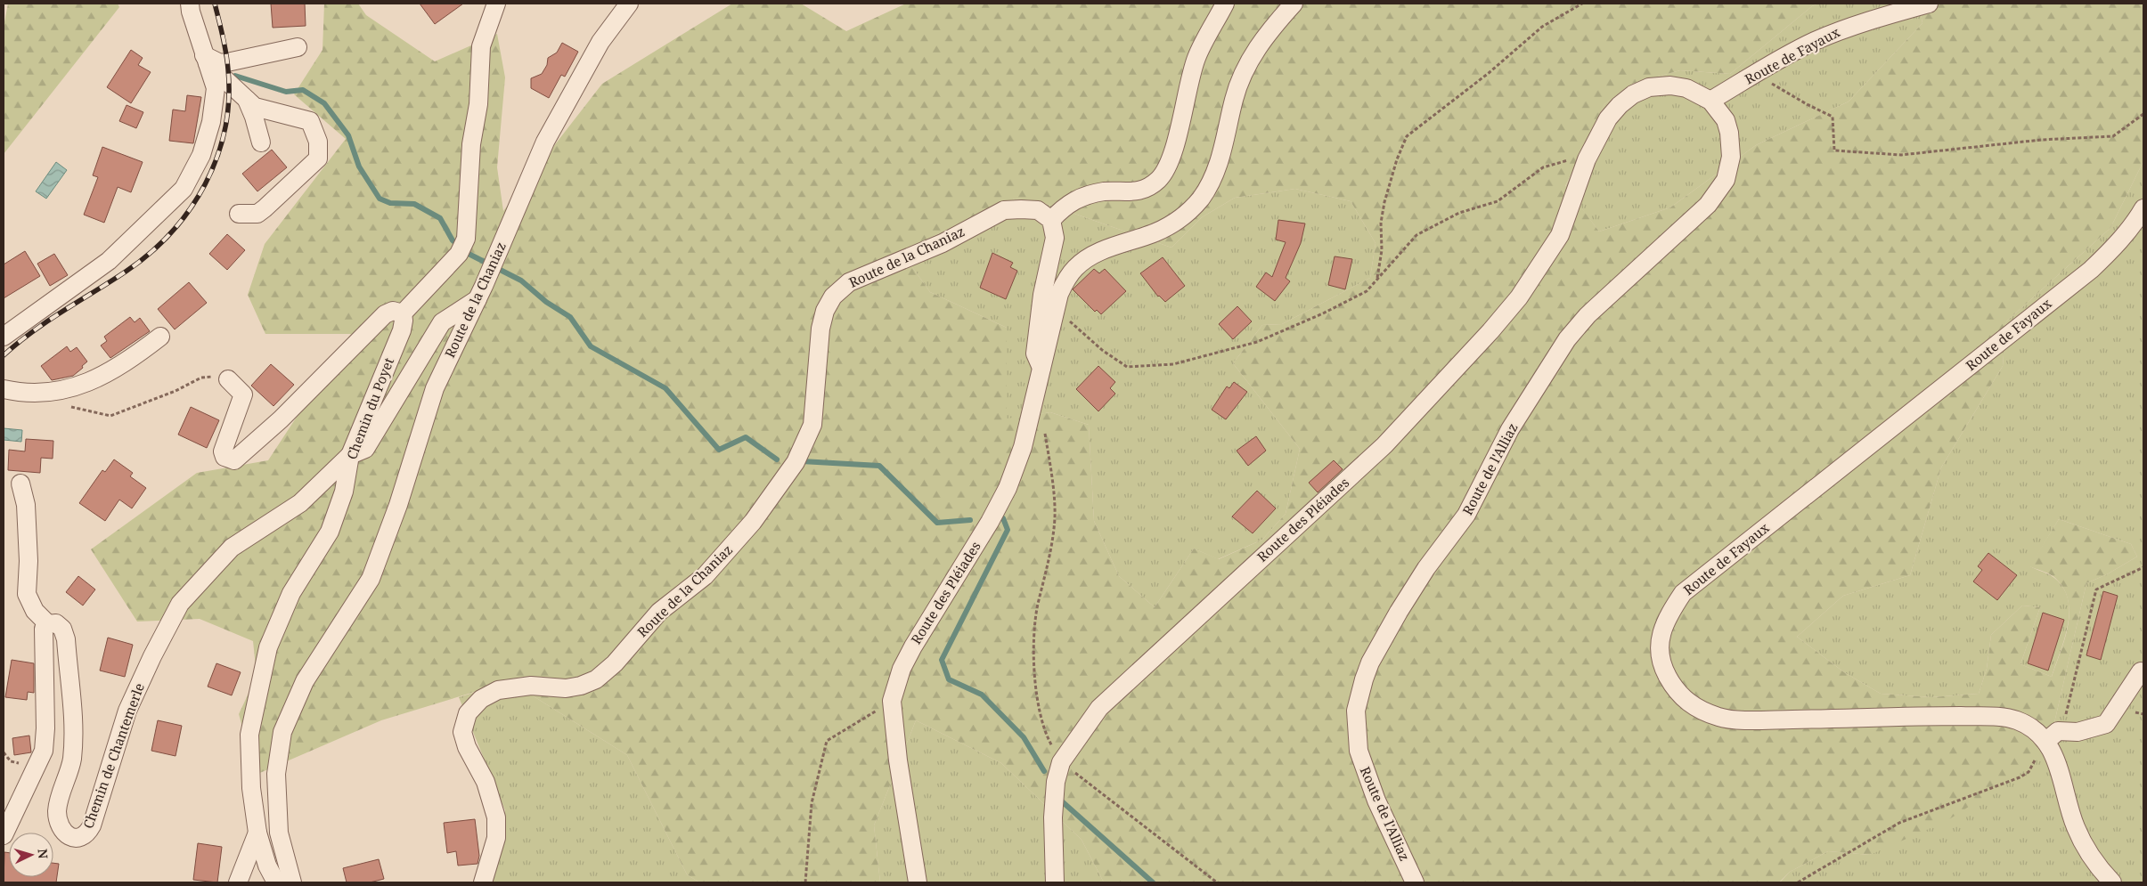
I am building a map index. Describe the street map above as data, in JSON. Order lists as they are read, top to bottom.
{
  "streets": {
    "street": [
      "Route de Fayaux",
      "Route de la Chaniaz",
      "Chemin du Poyet",
      "Route de l'Alliaz",
      "Route des Pléiades",
      "Chemin de Chantemerle"
    ]
  },
  "crossings": [
    ["Route de Fayaux", "Route de l'Alliaz"],
    ["Route de Fayaux", "Route des Pléiades"],
    ["Chemin du Poyet", "Chemin de Chantemerle"],
    ["Route de l'Alliaz", "Route des Pléiades"]
  ],
  "north": "right"
}
